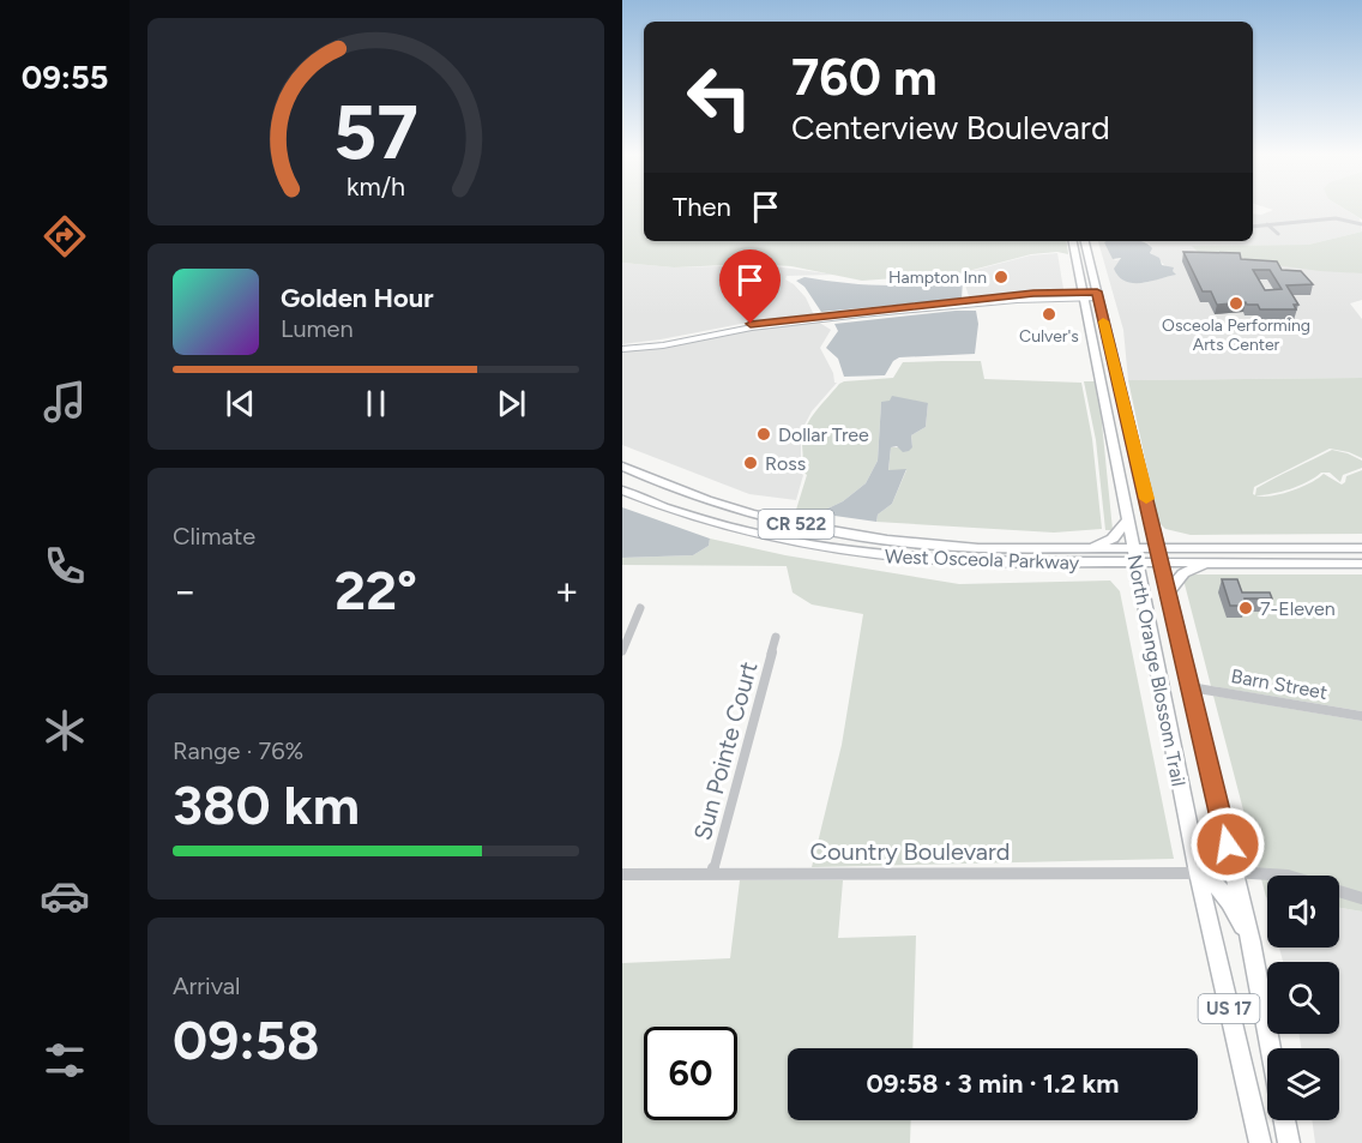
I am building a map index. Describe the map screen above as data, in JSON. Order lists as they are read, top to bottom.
{
  "streets": {
    "main road": [
      "CR 522",
      "West Osceola Parkway",
      "North Orange Blossom Trail",
      "US 17"
    ],
    "street": ["Barn Street", "Sun Pointe Court", "Country Boulevard"]
  },
  "crossings": [
    ["CR 522", "West Osceola Parkway"],
    ["CR 522", "North Orange Blossom Trail"],
    ["West Osceola Parkway", "North Orange Blossom Trail"],
    ["North Orange Blossom Trail", "Barn Street"],
    ["North Orange Blossom Trail", "Country Boulevard"],
    ["Sun Pointe Court", "Country Boulevard"]
  ],
  "places": [
    "Hampton Inn",
    "Osceola Performing Arts Center",
    "Culver's",
    "Dollar Tree",
    "Ross",
    "7-Eleven"
  ],
  "page": {
    "tabs": "09:55",
    "turn": ["760 m", "Centerview Boulevard"],
    "then": "Then",
    "song": ["Golden Hour", "Lumen"],
    "tile": [
      "Climate",
      ["Range · 76%", "380 km"],
      ["Arrival", "09:58"]
    ],
    "heat": ["−", "22°", "+"],
    "limit": "60",
    "trip": "09:58 · 3 min · 1.2 km",
    "gauge": ["57", "km/h"]
  }
}
